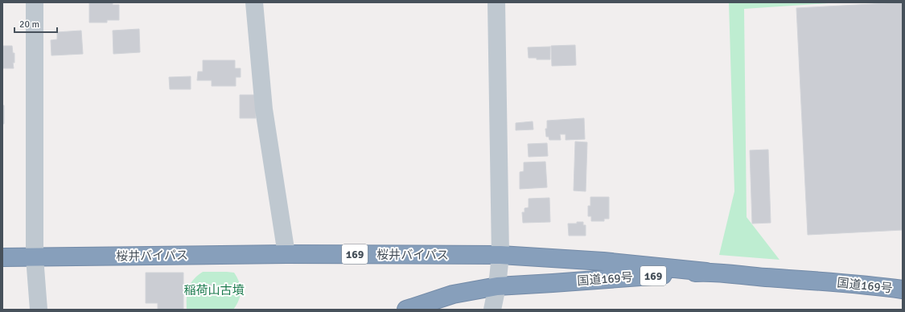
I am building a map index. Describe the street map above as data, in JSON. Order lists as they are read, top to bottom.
{
  "streets": {
    "highway": ["169", "桜井バイパス", "国道169号"]
  },
  "crossings": [
    ["桜井バイパス", "国道169号"]
  ],
  "parks": ["稲荷山古墳"],
  "scale_bar": "20 m"
}
